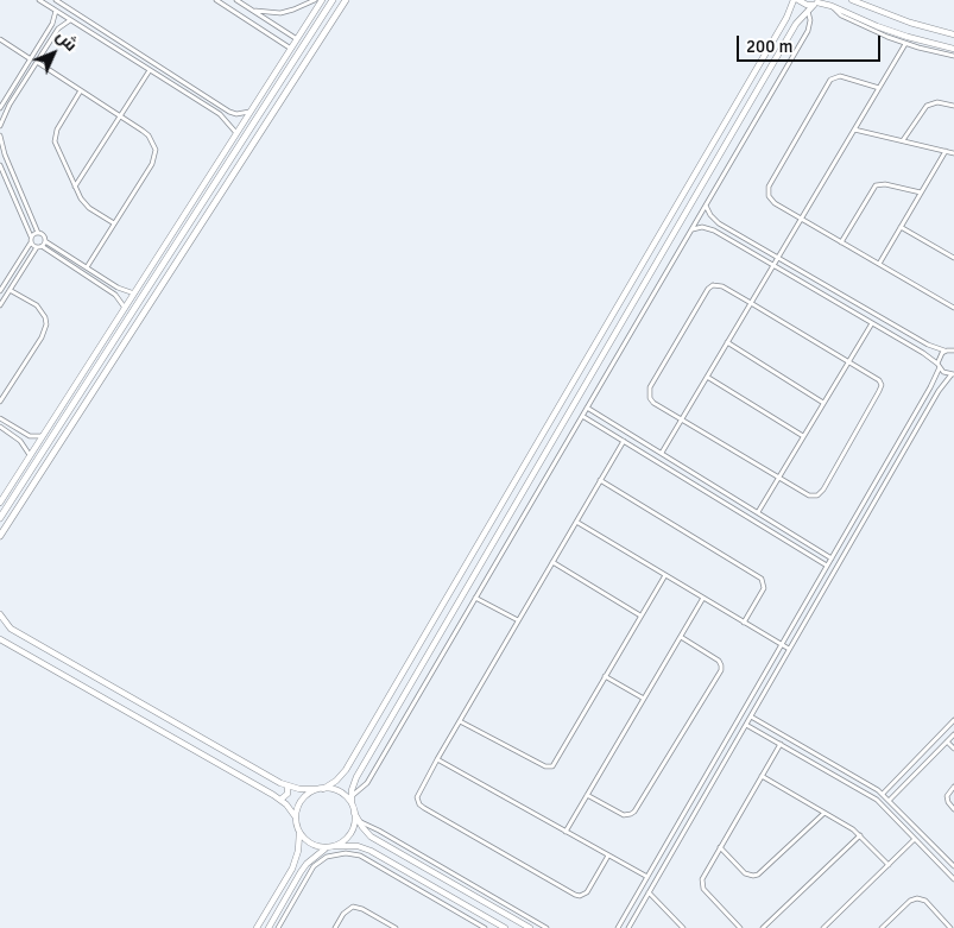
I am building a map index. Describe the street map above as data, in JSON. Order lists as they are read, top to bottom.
{
  "scale_bar": "200 m",
  "north": "top right"
}
